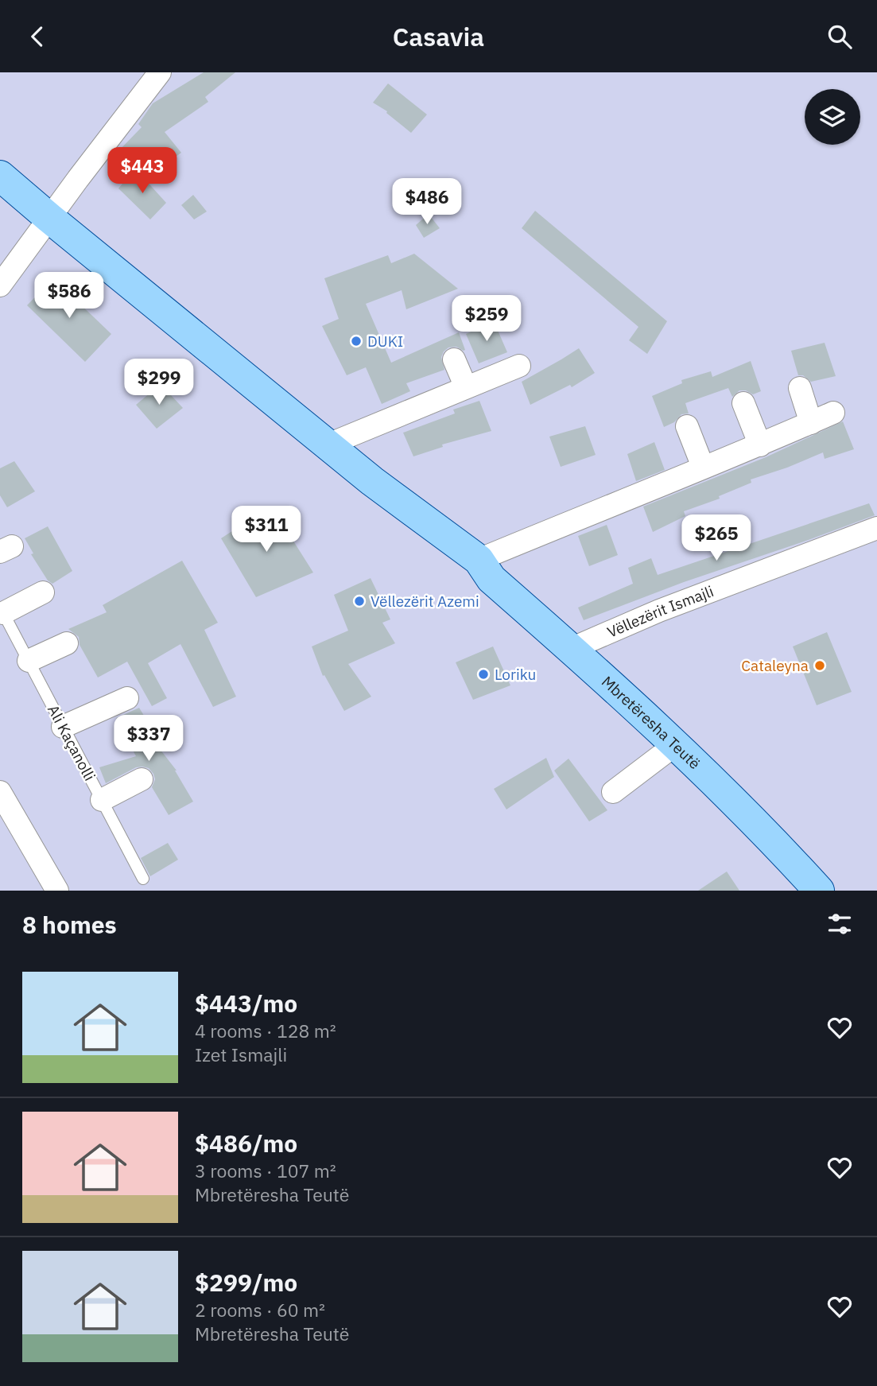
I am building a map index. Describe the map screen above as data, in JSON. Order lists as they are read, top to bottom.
{
  "streets": {
    "main road": ["Mbretëresha Teutë"],
    "street": ["Vëllezërit Ismajli"],
    "lane": ["Ali Kaçanolli"]
  },
  "crossings": [
    ["Vëllezërit Ismajli", "Mbretëresha Teutë"]
  ],
  "places": [
    "DUKI",
    "Vëllezërit Azemi",
    "Cataleyna",
    "Loriku"
  ],
  "page": {
    "header": "Casavia",
    "price": [
      "$443",
      "$486",
      "$586",
      "$259",
      "$299",
      "$311",
      "$265",
      "$337"
    ],
    "heading": "8 homes",
    "list": [
      {
        "name": "$443/mo",
        "note": "4 rooms · 128 m² · Izet Ismajli"
      },
      {
        "name": "$486/mo",
        "note": "3 rooms · 107 m² · Mbretëresha Teutë"
      },
      {
        "name": "$299/mo",
        "note": "2 rooms · 60 m² · Mbretëresha Teutë"
      }
    ]
  }
}
